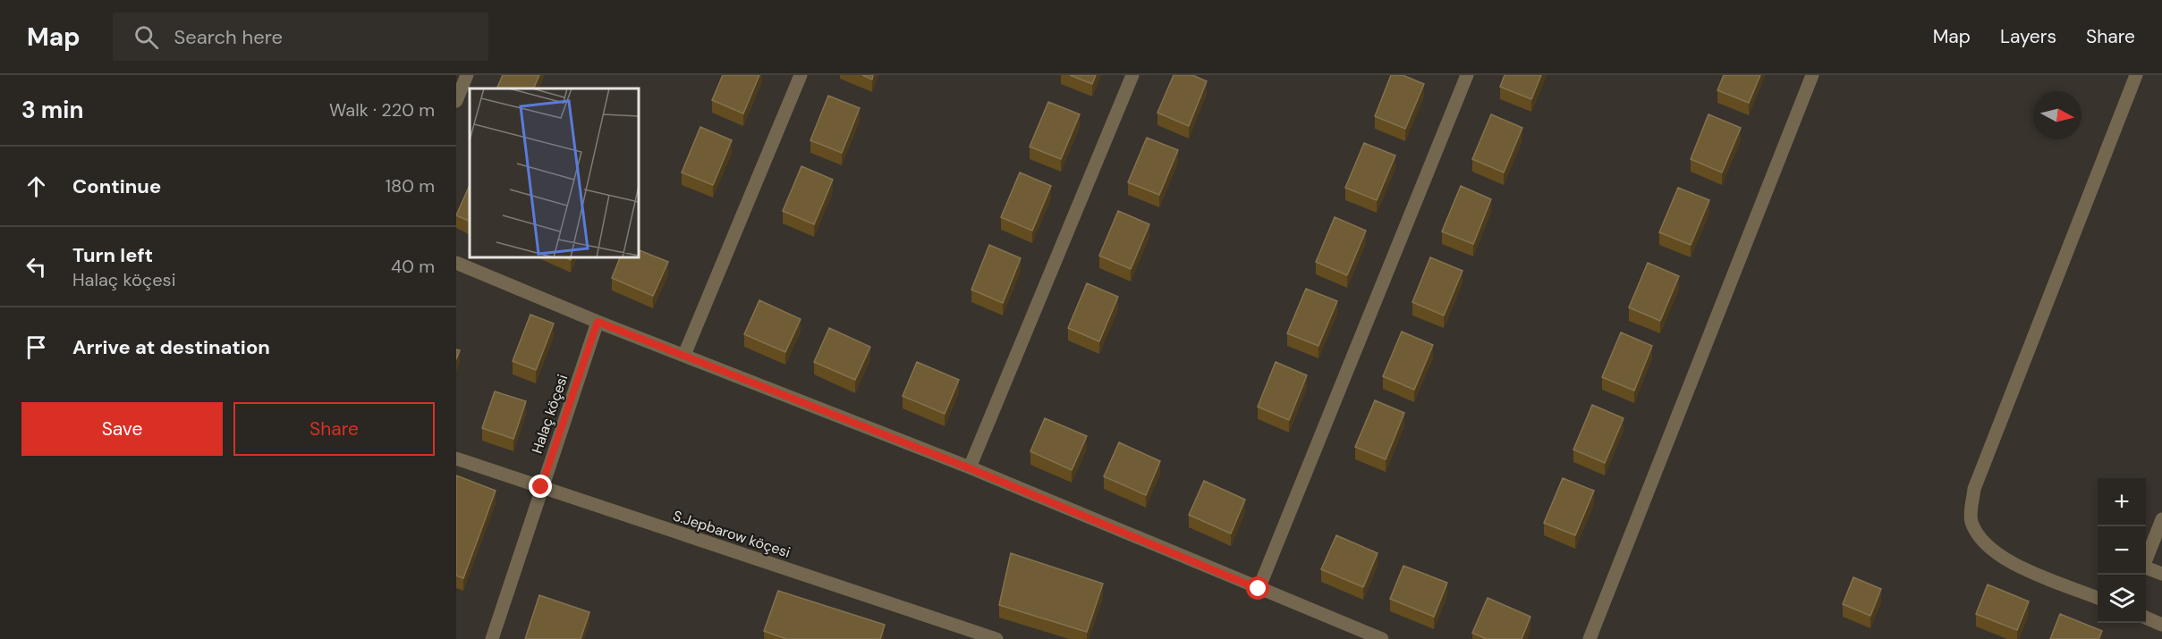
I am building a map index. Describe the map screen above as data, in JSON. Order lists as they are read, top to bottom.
{
  "streets": {
    "street": ["Halaç köçesi", "S.Jepbarow köçesi"]
  },
  "crossings": [
    ["Halaç köçesi", "S.Jepbarow köçesi"]
  ],
  "north": "right",
  "page": {
    "header": "Map",
    "search": "Search here",
    "nav": ["Map", "Layers", "Share"],
    "heading": ["3 min", "Walk · 220 m"],
    "list": [
      ["Continue", "180 m"],
      ["Turn left", "Halaç köçesi", "40 m"],
      "Arrive at destination"
    ],
    "buttons": ["Save", "Share"],
    "map_buttons": ["+", "−"]
  }
}
